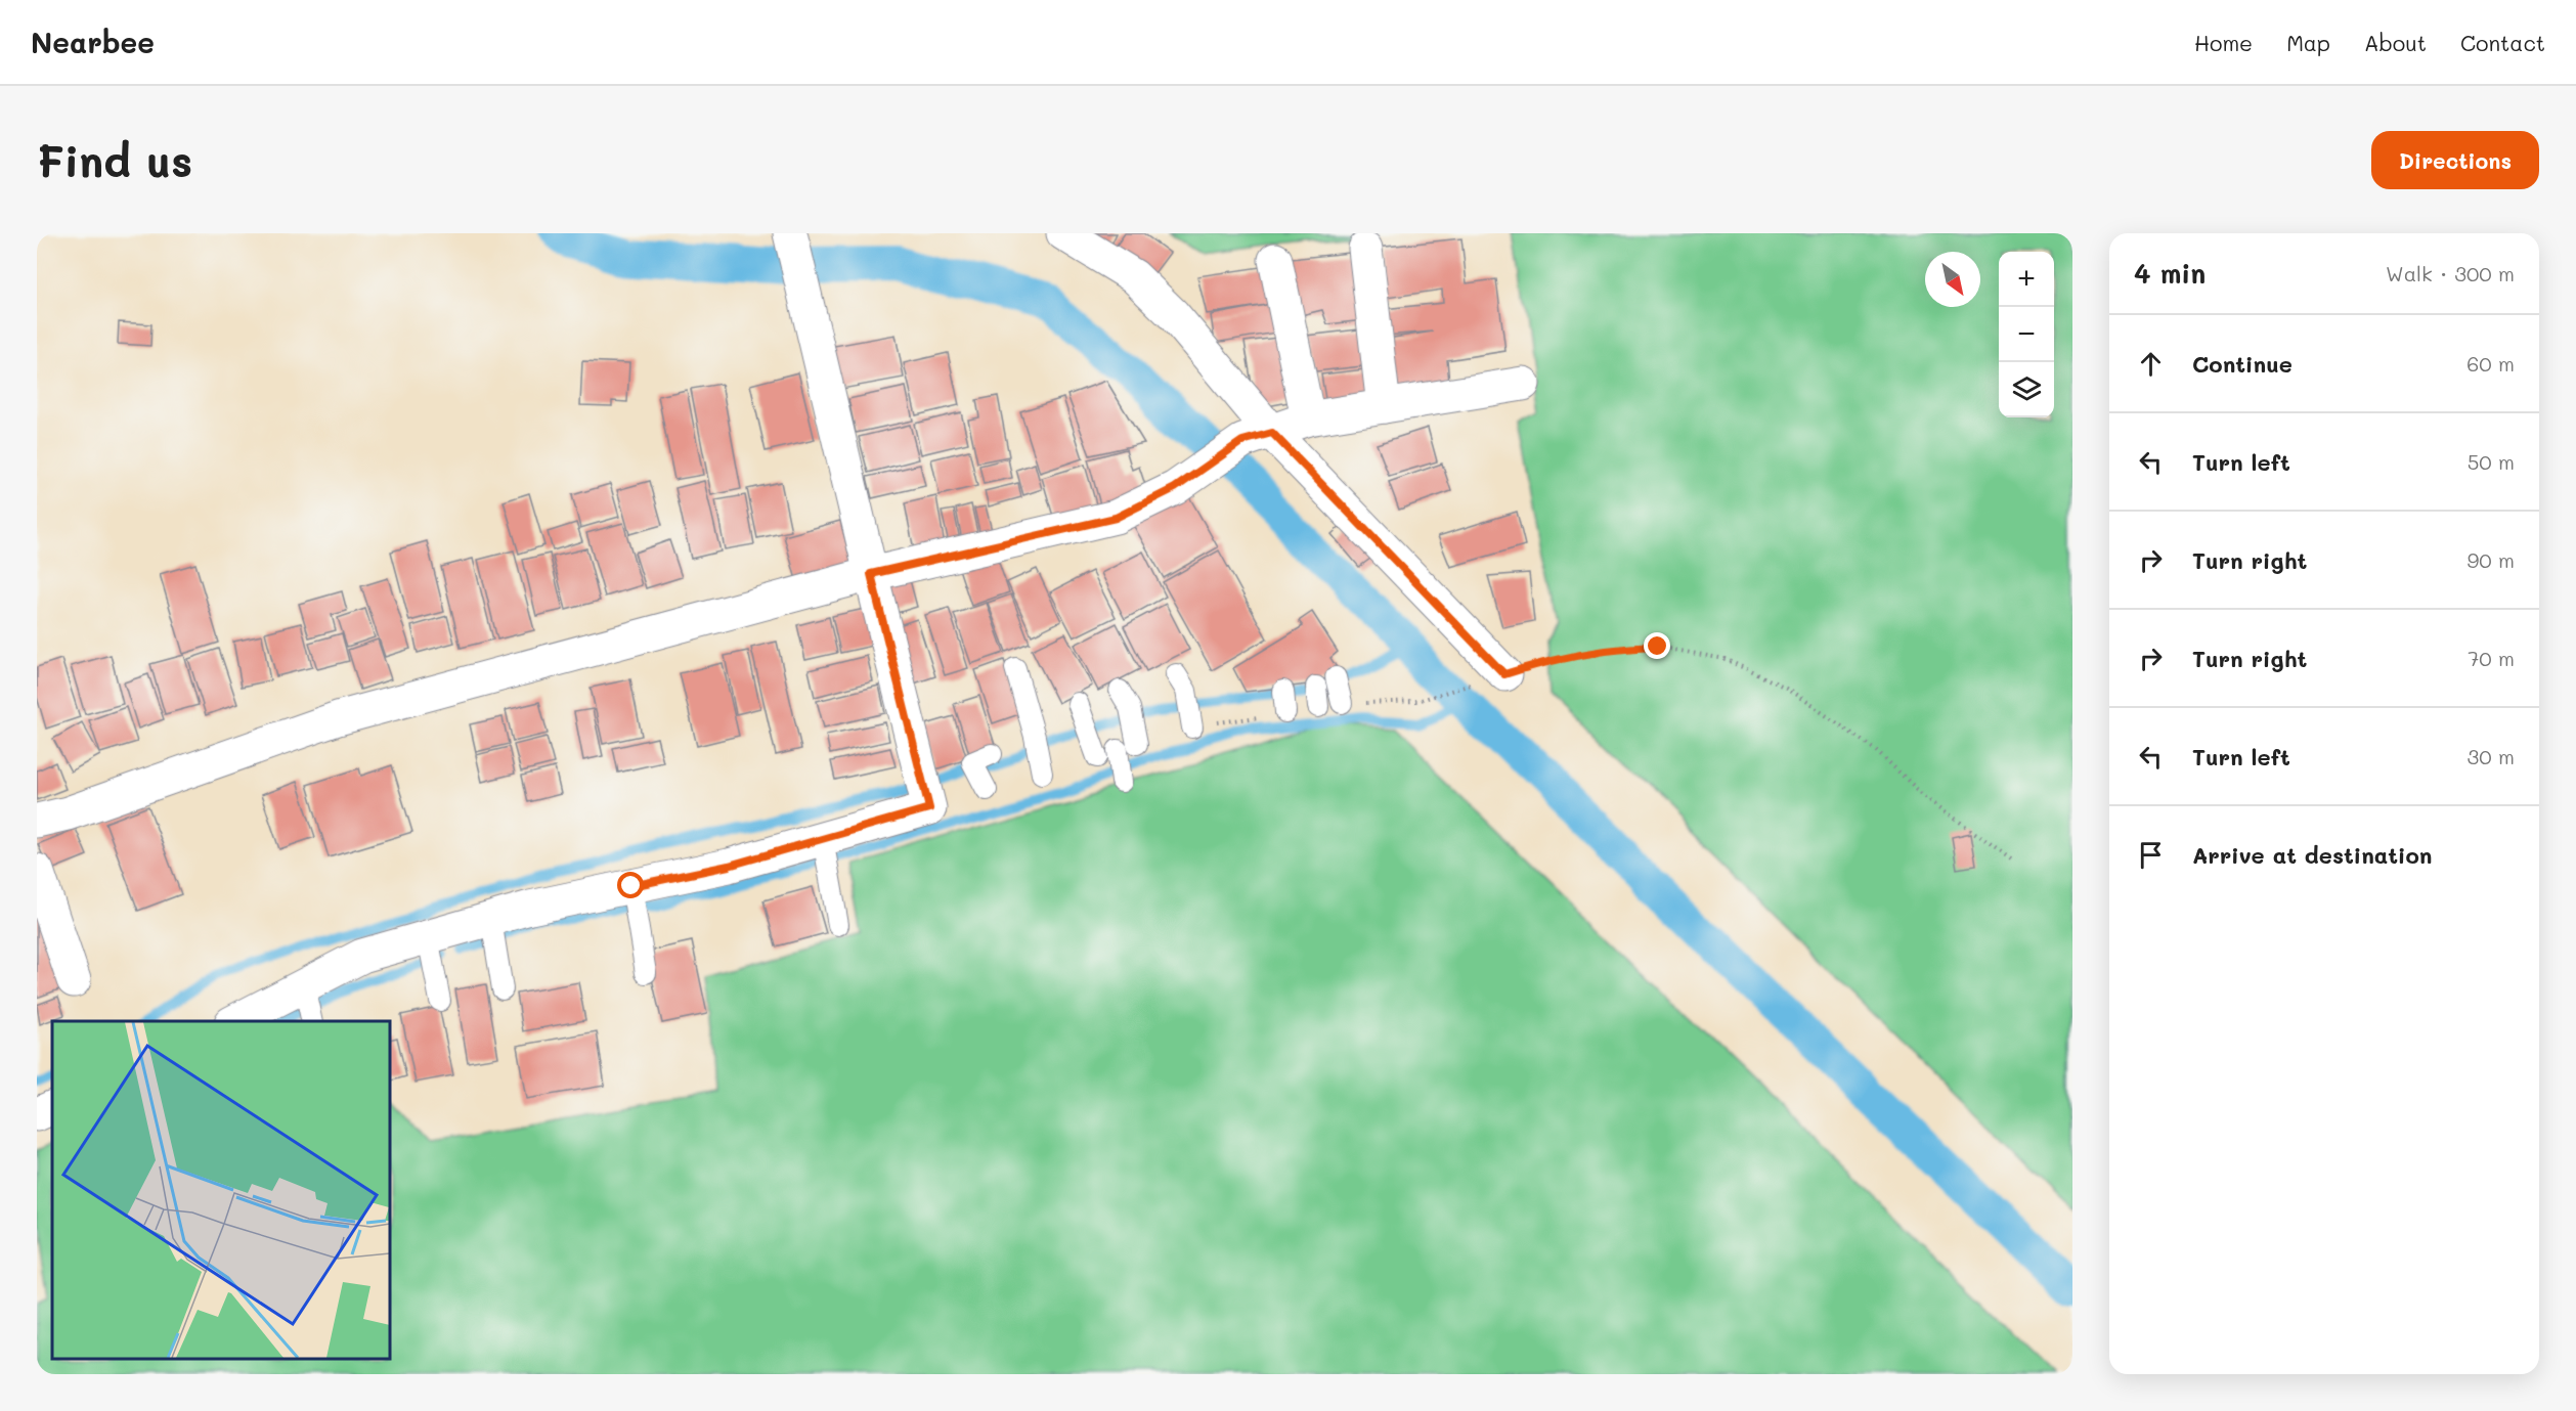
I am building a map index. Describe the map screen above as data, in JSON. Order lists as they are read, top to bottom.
{
  "north": "bottom right",
  "page": {
    "header": "Nearbee",
    "nav": [
      "Home",
      "Map",
      "About",
      "Contact"
    ],
    "buttons": "Directions",
    "title": "Find us",
    "heading": ["4 min", "Walk · 300 m"],
    "map_buttons": ["+", "−"],
    "list": [
      ["Continue", "60 m"],
      ["Turn left", "50 m"],
      ["Turn right", "90 m"],
      ["Turn right", "70 m"],
      ["Turn left", "30 m"],
      "Arrive at destination"
    ]
  }
}
